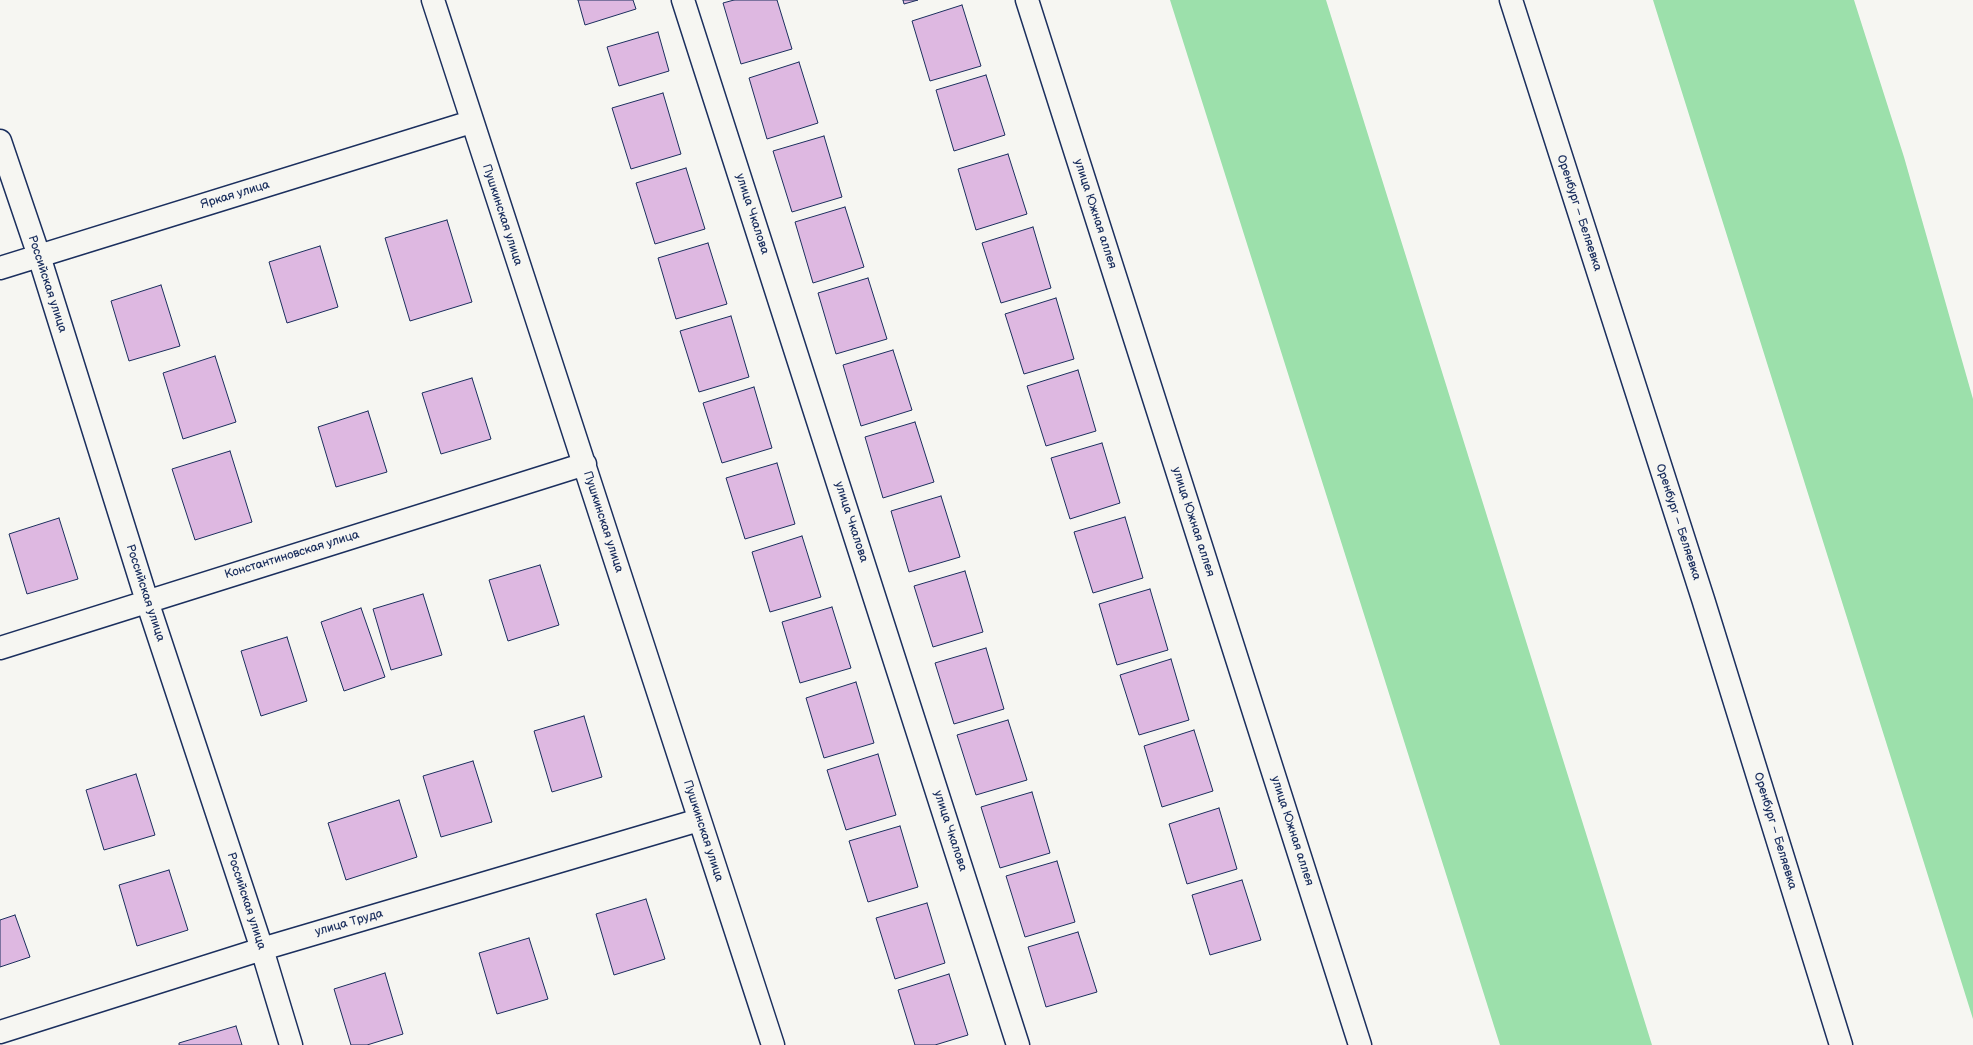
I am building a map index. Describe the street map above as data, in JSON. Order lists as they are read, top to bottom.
{
  "streets": {
    "street": [
      "Яркая улица",
      "Оренбург – Беляевка",
      "улица Чкалова",
      "улица Южная аллея",
      "Пушкинская улица",
      "Российская улица",
      "Константиновская улица",
      "улица Труда"
    ]
  },
  "crossings": [
    ["Яркая улица", "Пушкинская улица"],
    ["Яркая улица", "Российская улица"],
    ["Пушкинская улица", "Константиновская улица"],
    ["Пушкинская улица", "улица Труда"],
    ["Российская улица", "Константиновская улица"],
    ["Российская улица", "улица Труда"]
  ]
}
